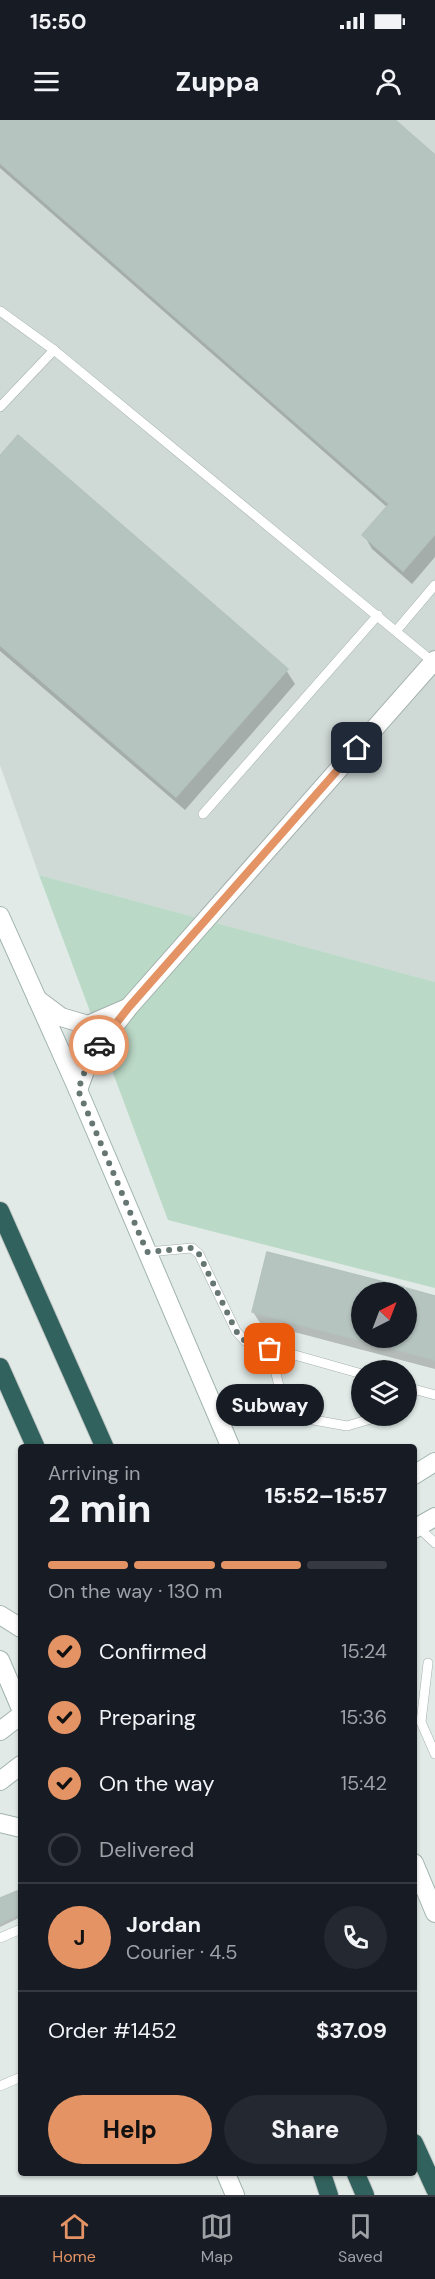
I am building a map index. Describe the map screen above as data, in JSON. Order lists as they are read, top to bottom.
{
  "places": ["Subway"],
  "north": "top right",
  "page": {
    "status": "15:50",
    "header": "Zuppa",
    "bubble": "Subway",
    "heading": ["2 min", "Arriving in", "15:52–15:57"],
    "panel": [
      "Jordan",
      "Courier · 4.5",
      "Order #1452",
      "$37.09"
    ],
    "bar": "On the way · 130 m",
    "list": [
      ["Confirmed", "15:24"],
      ["Preparing", "15:36"],
      ["On the way", "15:42"],
      "Delivered"
    ],
    "round": "J",
    "buttons": ["Help", "Share"],
    "tabs": ["Home", "Map", "Saved"]
  }
}
